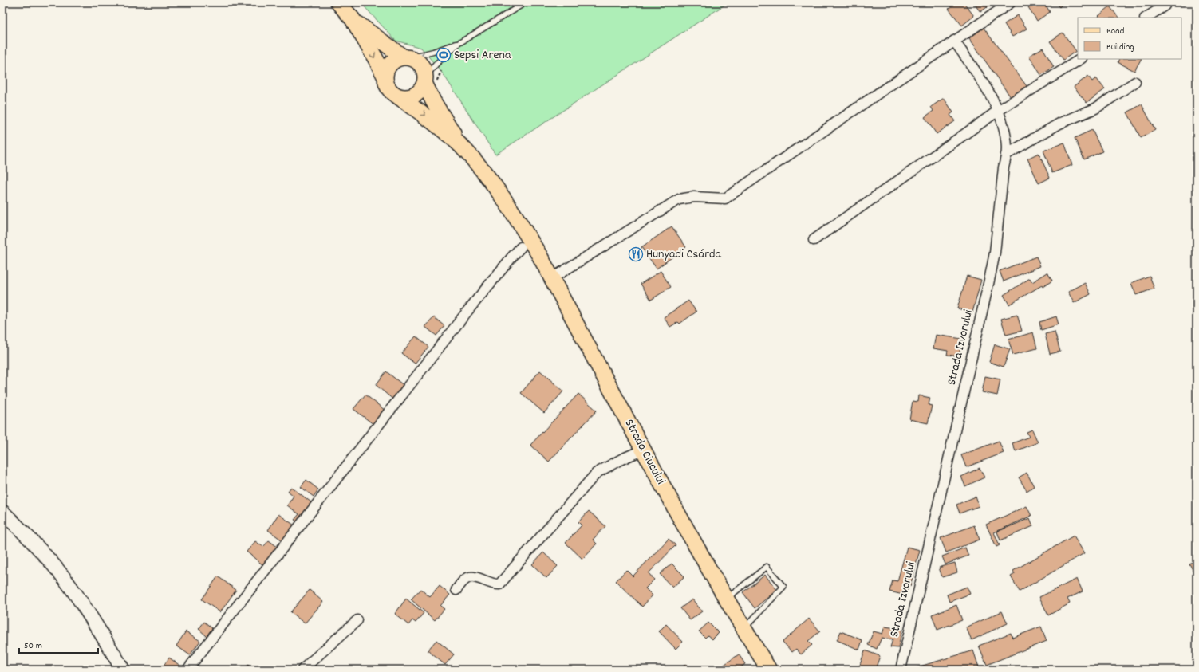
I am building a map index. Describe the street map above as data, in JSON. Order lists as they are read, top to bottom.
{
  "streets": {
    "main road": ["Strada Ciucului"],
    "street": ["Strada Izvorului"]
  },
  "places": {
    "sports": ["Sepsi Arena"],
    "restaurant": ["Hunyadi Csárda"]
  },
  "legend": ["Road", "Building"],
  "scale_bar": "50 m"
}
